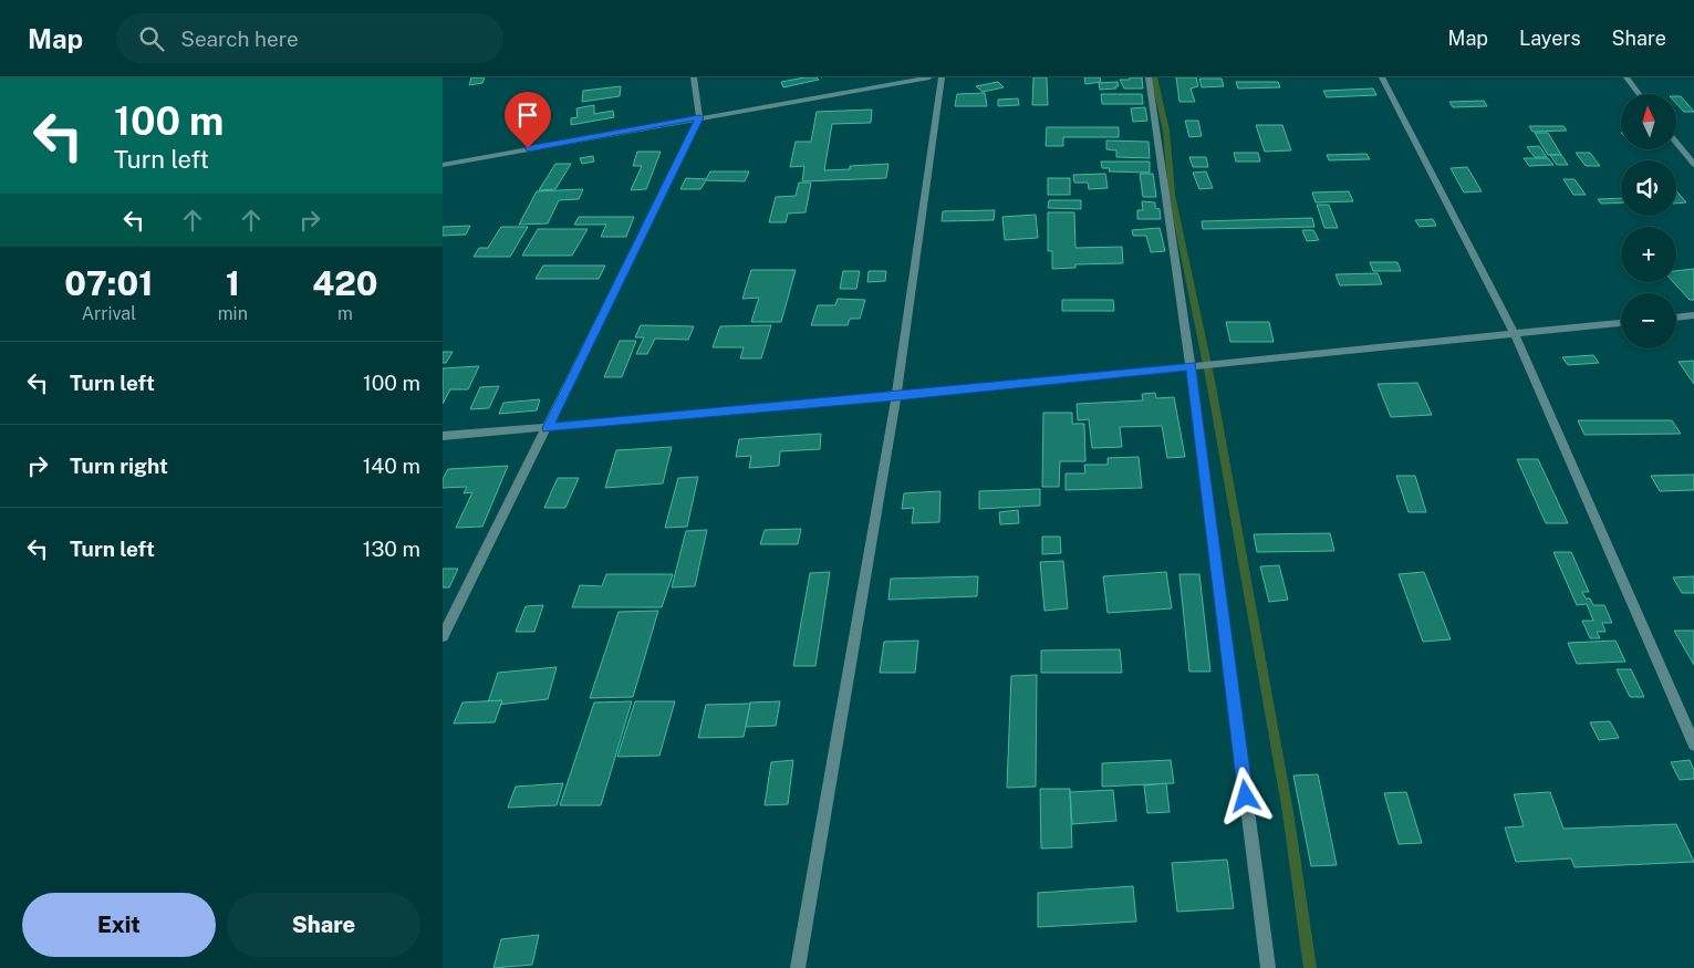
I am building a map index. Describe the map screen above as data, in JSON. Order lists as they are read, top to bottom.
{
  "north": "top",
  "page": {
    "header": "Map",
    "search": "Search here",
    "nav": ["Map", "Layers", "Share"],
    "turn": ["100 m", "Turn left"],
    "map_buttons": ["+", "−"],
    "eta": [
      "07:01",
      "Arrival",
      "1",
      "min",
      "420",
      "m"
    ],
    "list": [
      {
        "name": "Turn left",
        "value": "100 m"
      },
      {
        "name": "Turn right",
        "value": "140 m"
      },
      {
        "name": "Turn left",
        "value": "130 m"
      }
    ],
    "buttons": ["Exit", "Share"]
  }
}
